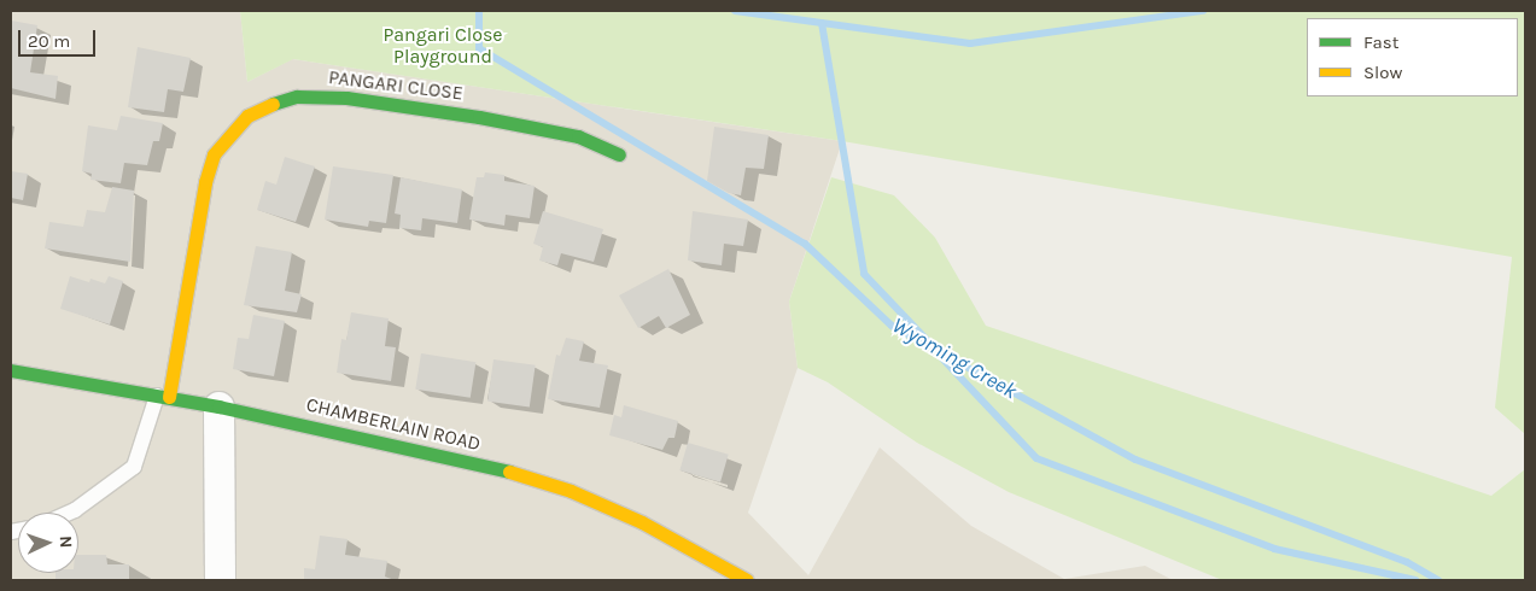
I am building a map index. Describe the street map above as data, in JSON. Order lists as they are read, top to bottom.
{
  "streets": {
    "street": ["PANGARI CLOSE", "CHAMBERLAIN ROAD"]
  },
  "crossings": [
    ["PANGARI CLOSE", "CHAMBERLAIN ROAD"]
  ],
  "water": ["Wyoming Creek"],
  "parks": ["Pangari Close Playground"],
  "legend": ["Fast", "Slow"],
  "scale_bar": "20 m",
  "north": "right"
}
